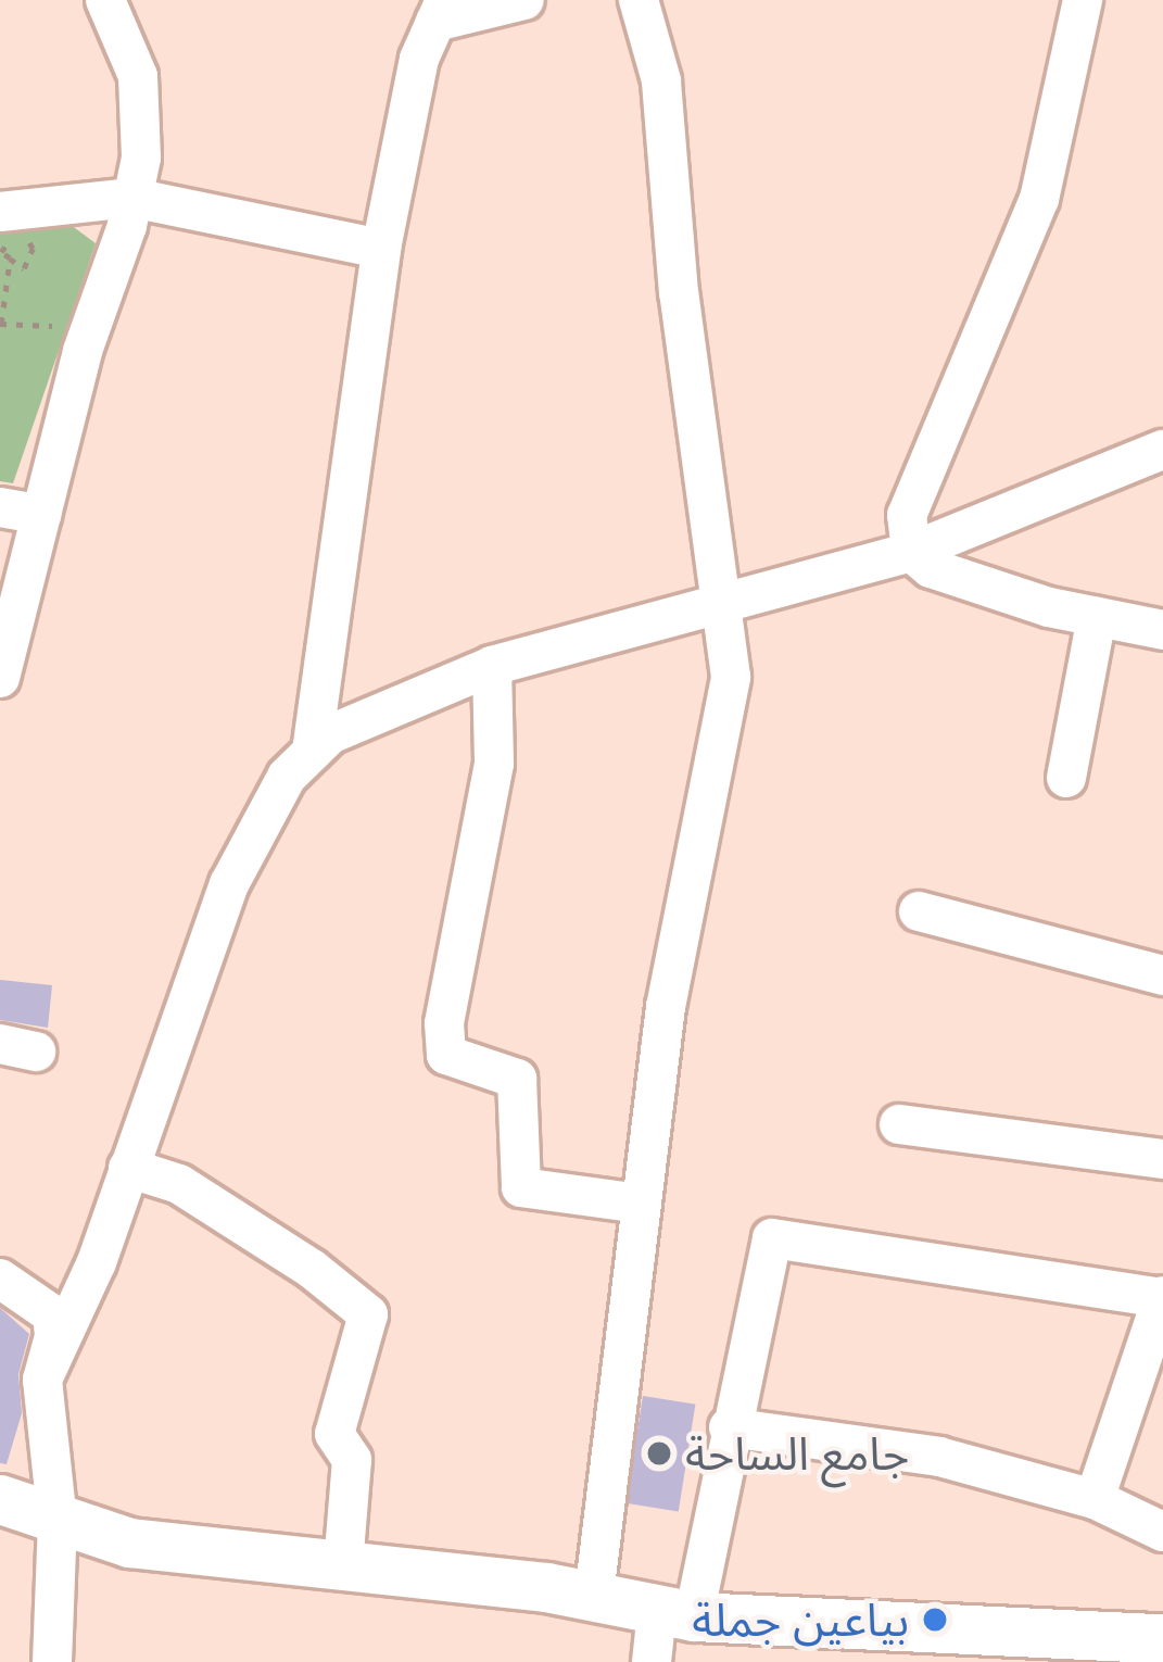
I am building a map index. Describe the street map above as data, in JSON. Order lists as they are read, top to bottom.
{
  "places": ["جامع الساحة", "بياعين جملة"]
}
